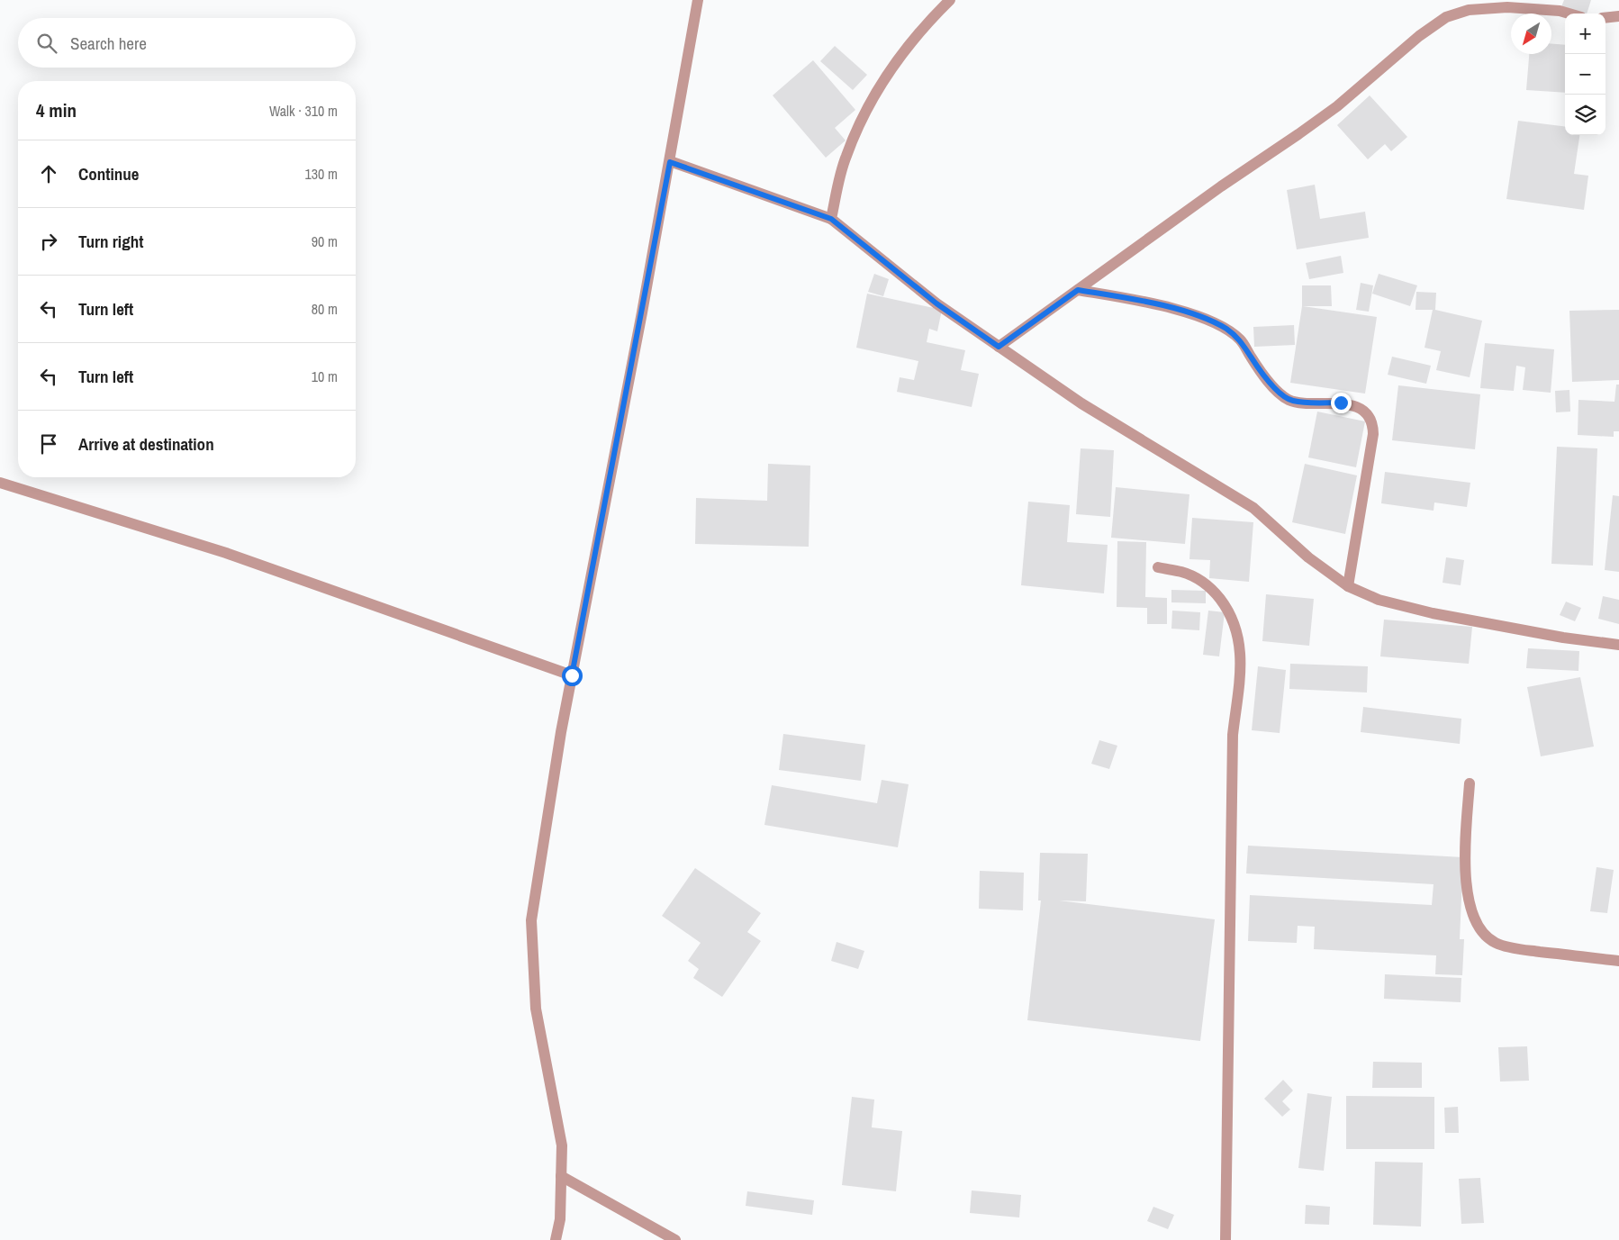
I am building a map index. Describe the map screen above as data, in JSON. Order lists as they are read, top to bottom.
{
  "north": "bottom left",
  "page": {
    "map_buttons": ["+", "−"],
    "search": "Search here",
    "heading": ["4 min", "Walk · 310 m"],
    "list": [
      ["Continue", "130 m"],
      ["Turn right", "90 m"],
      ["Turn left", "80 m"],
      ["Turn left", "10 m"],
      "Arrive at destination"
    ]
  }
}
